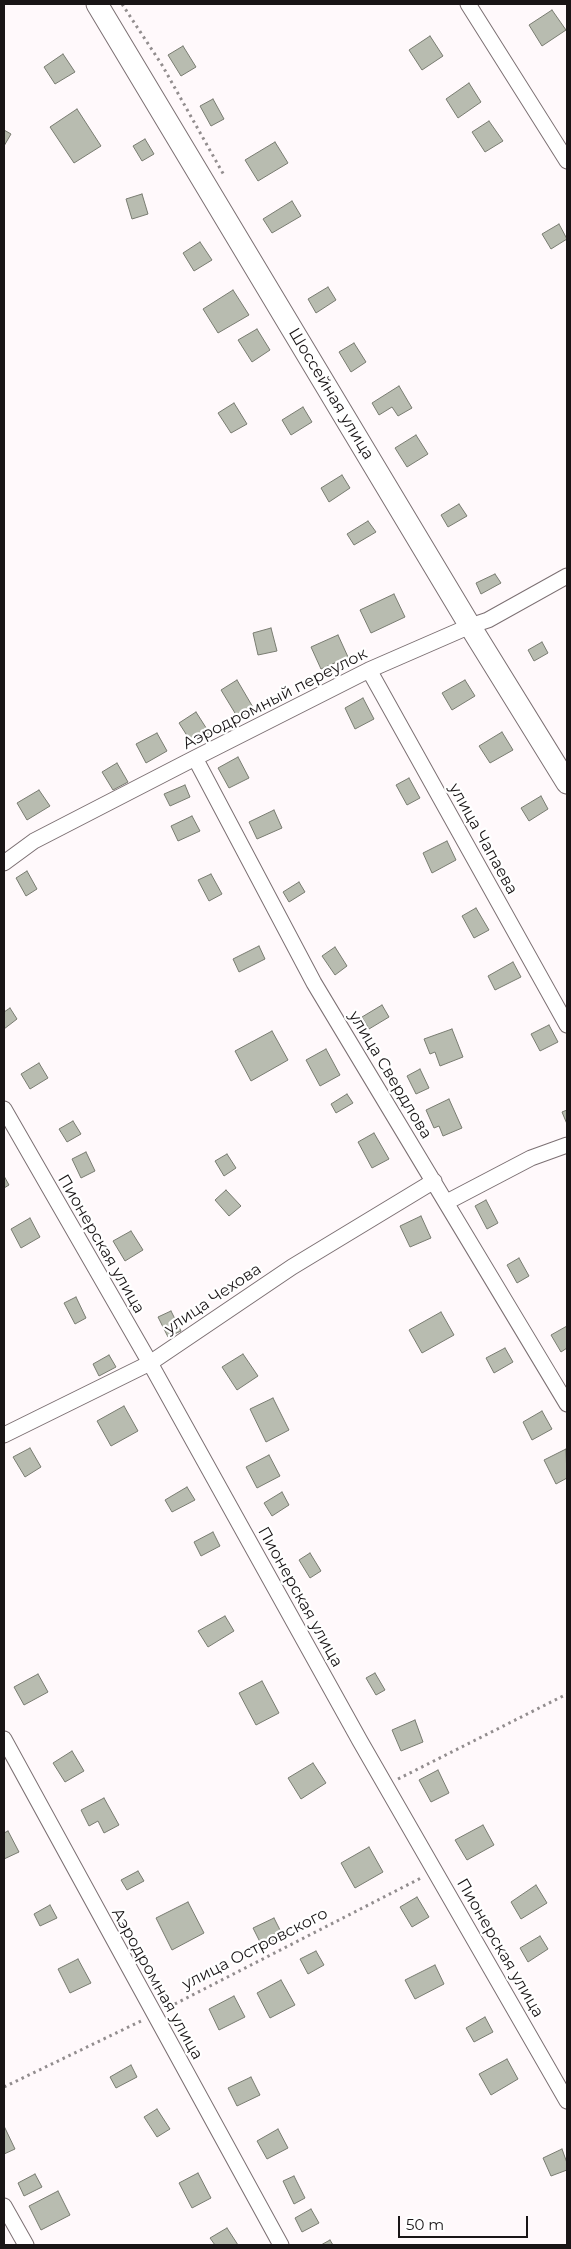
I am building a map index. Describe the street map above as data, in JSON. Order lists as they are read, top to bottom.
{
  "streets": {
    "main road": ["Шоссейная улица"],
    "street": [
      "Аэродромный переулок",
      "улица Чапаева",
      "улица Свердлова",
      "Пионерская улица",
      "улица Чехова",
      "Аэродромная улица"
    ],
    "path": ["улица Островского"]
  },
  "crossings": [
    ["Шоссейная улица", "Аэродромный переулок"],
    ["Аэродромный переулок", "улица Чапаева"],
    ["Аэродромный переулок", "улица Свердлова"],
    ["улица Свердлова", "улица Чехова"],
    ["Пионерская улица", "улица Чехова"],
    ["Пионерская улица", "улица Островского"],
    ["улица Островского", "Аэродромная улица"]
  ],
  "scale_bar": "50 m"
}
